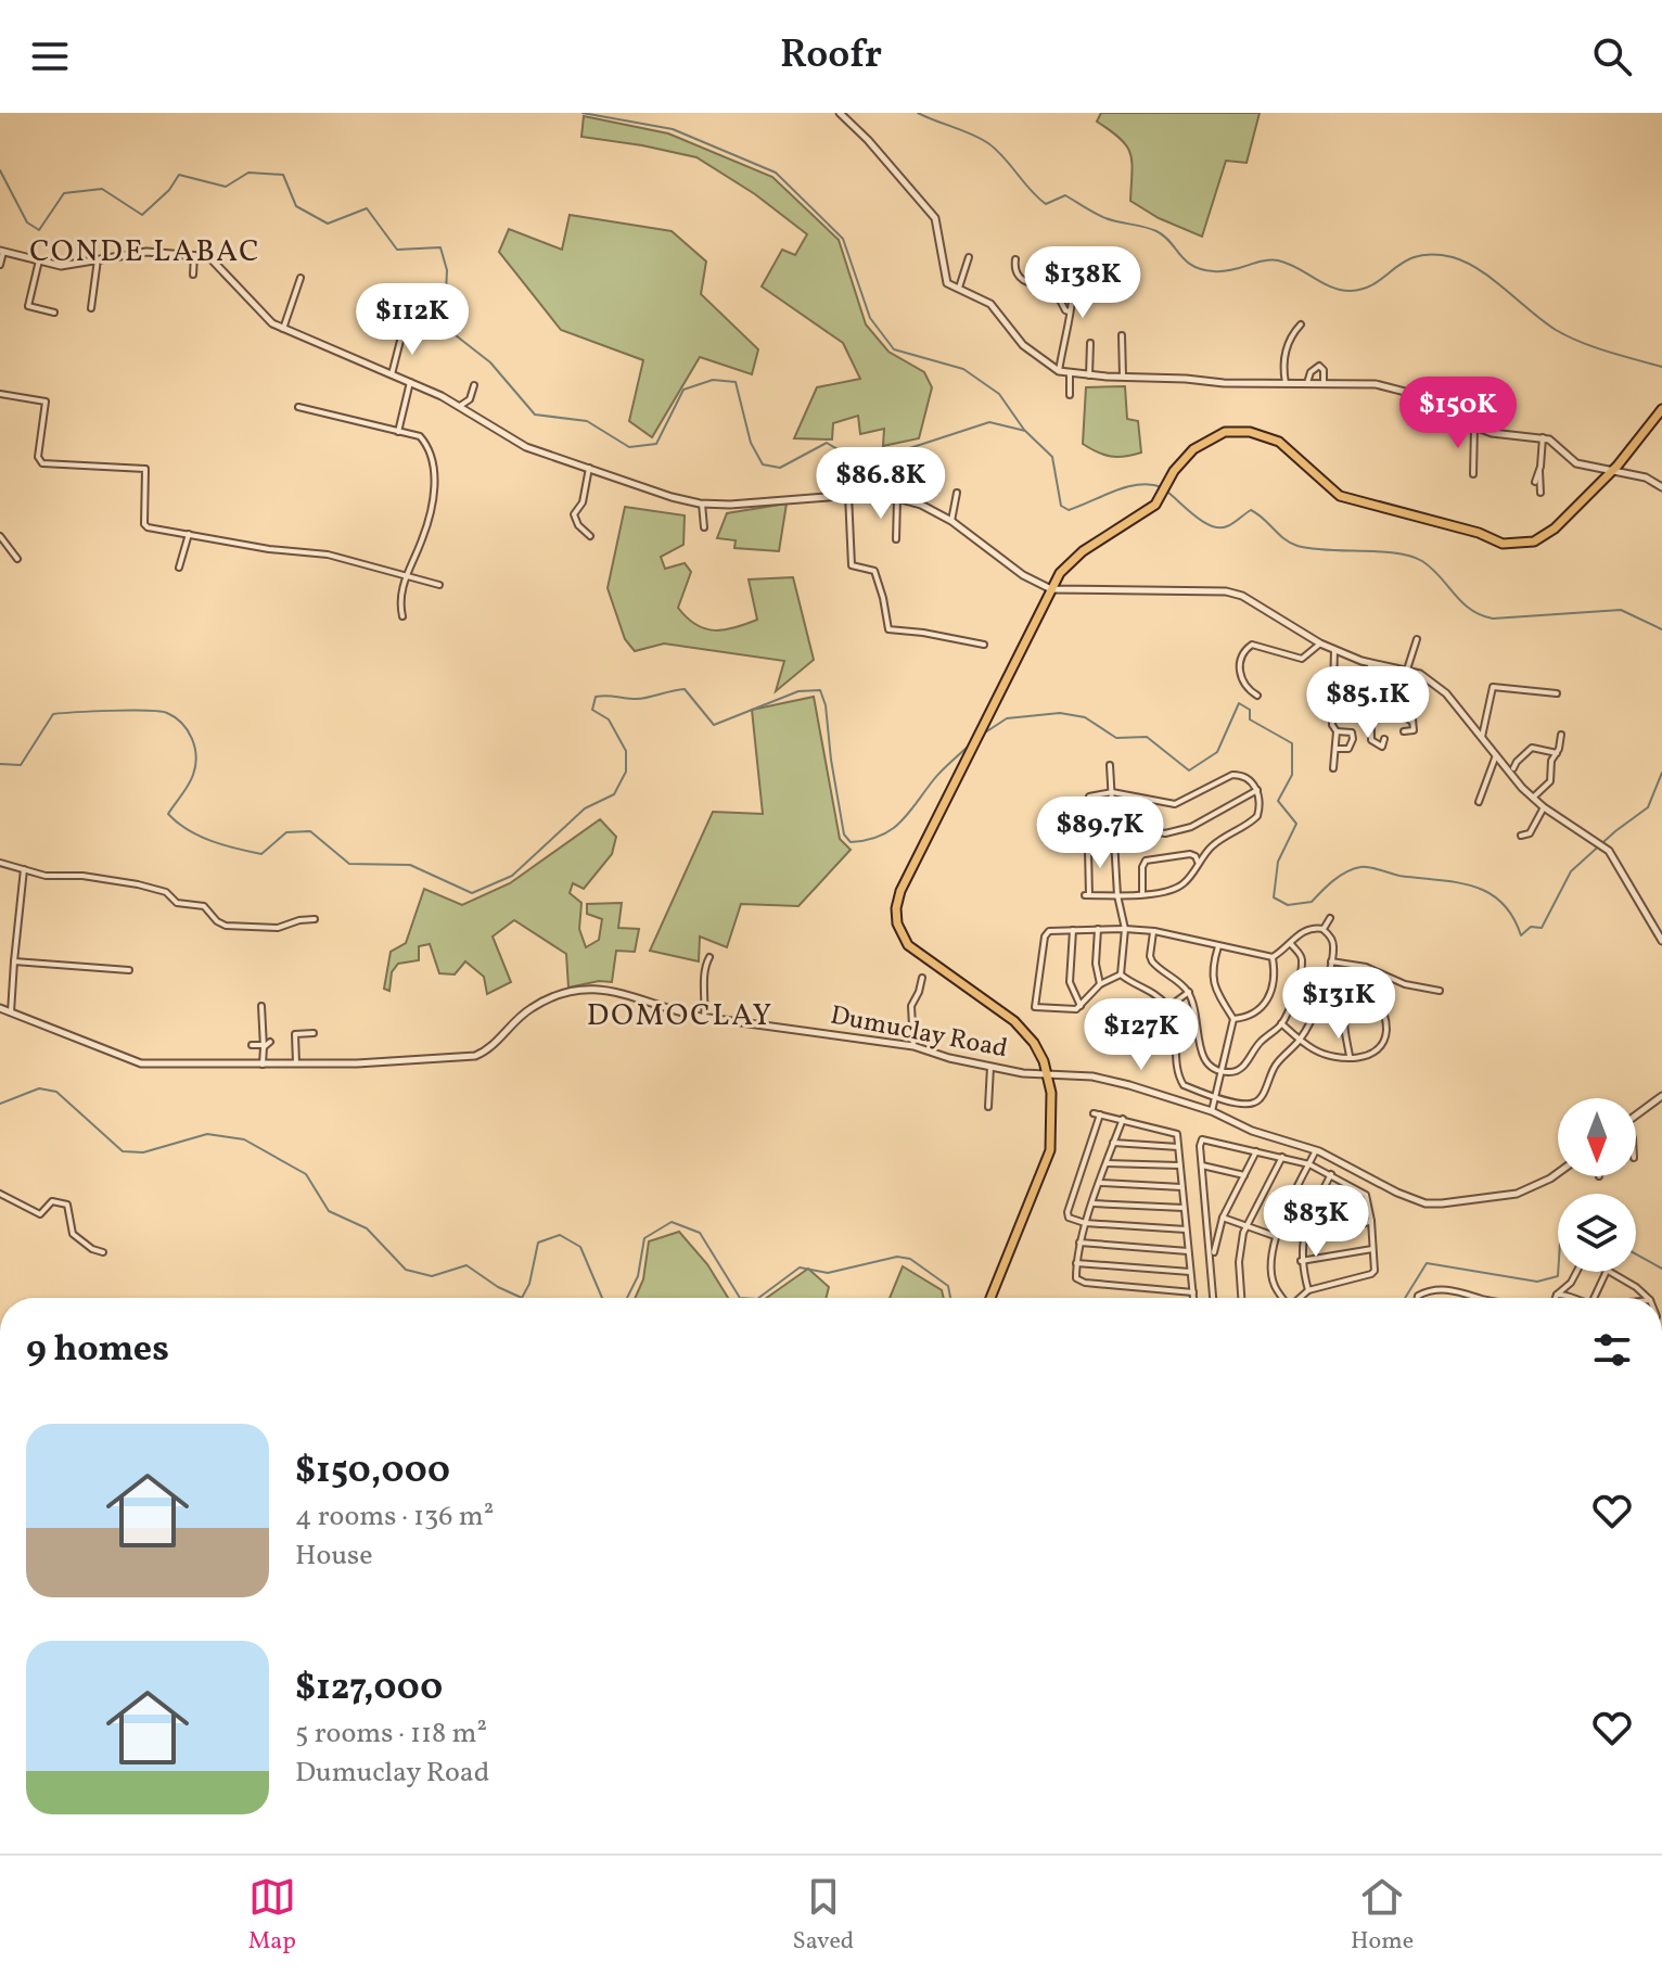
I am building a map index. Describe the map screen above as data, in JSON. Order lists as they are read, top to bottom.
{
  "streets": {
    "street": ["Dumuclay Road"]
  },
  "districts": ["CONDE LABAC", "DOMOCLAY"],
  "north": "bottom",
  "page": {
    "header": "Roofr",
    "price": [
      "$138K",
      "$112K",
      "$150K",
      "$86.8K",
      "$85.1K",
      "$89.7K",
      "$131K",
      "$127K",
      "$83K"
    ],
    "heading": "9 homes",
    "list": [
      {
        "name": "$150,000",
        "note": "4 rooms · 136 m² · House"
      },
      {
        "name": "$127,000",
        "note": "5 rooms · 118 m² · Dumuclay Road"
      }
    ],
    "tabs": ["Map", "Saved", "Home"]
  }
}
